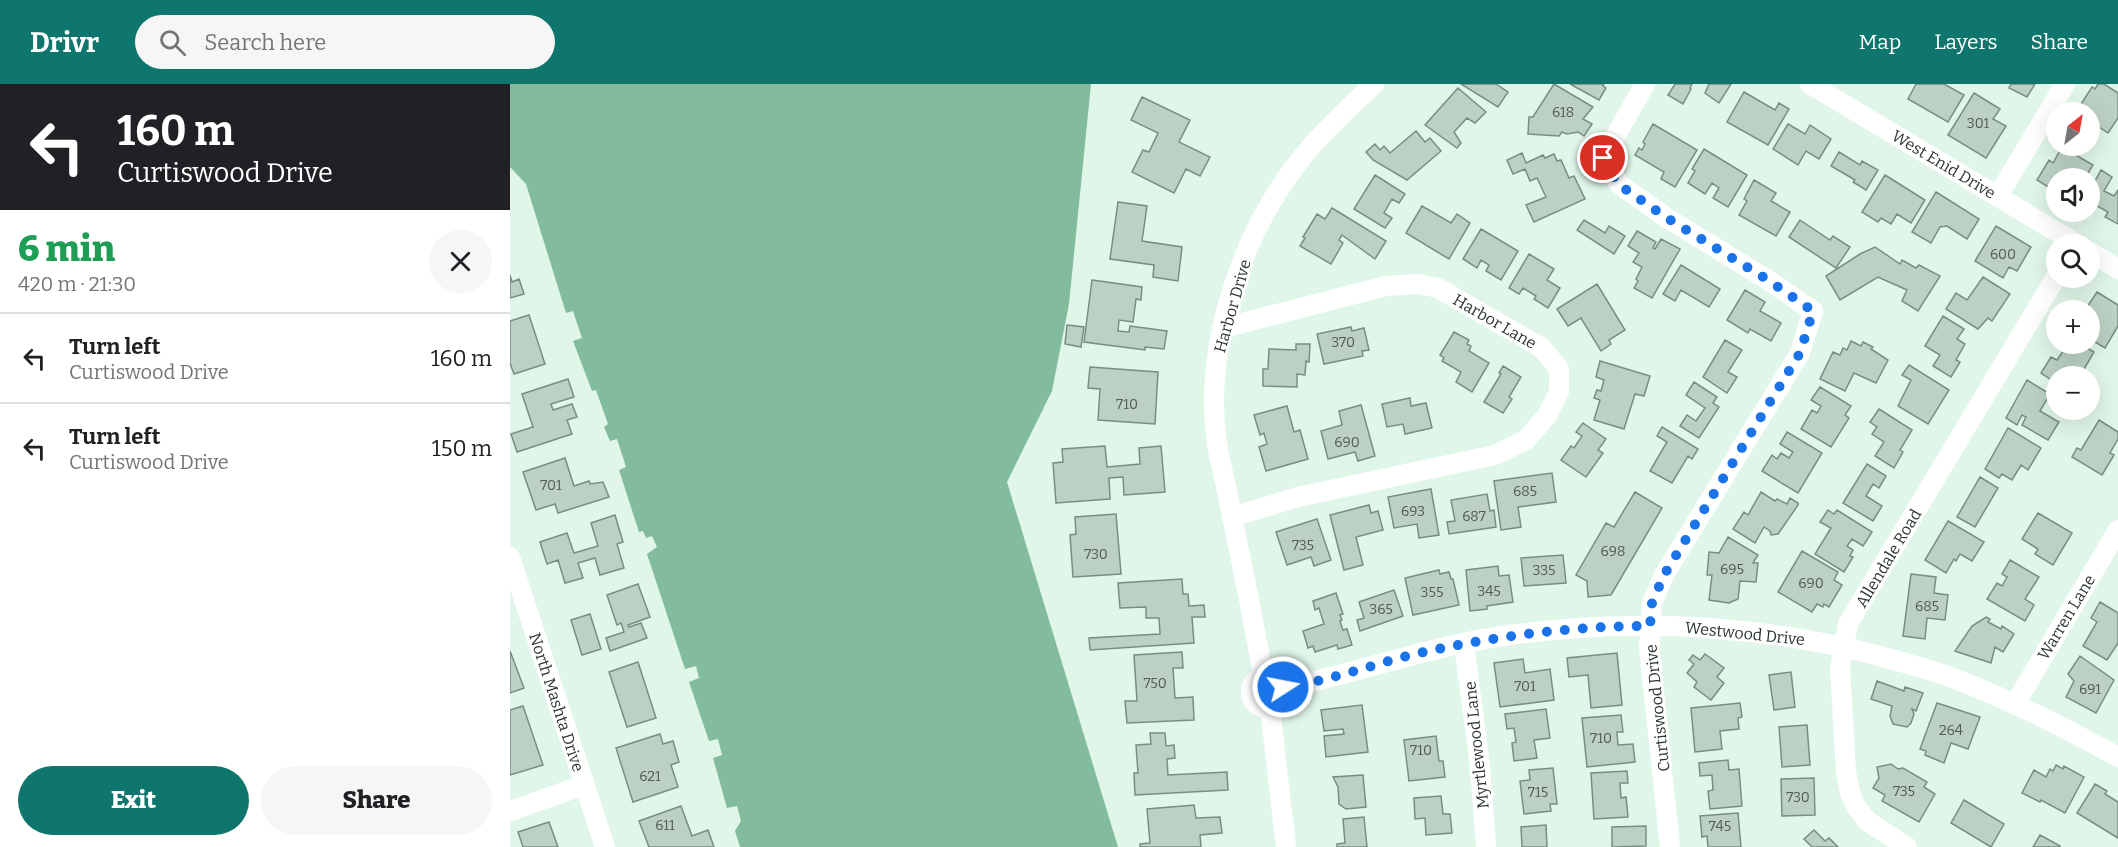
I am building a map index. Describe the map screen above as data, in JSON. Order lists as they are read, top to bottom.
{
  "streets": {
    "street": [
      "West Enid Drive",
      "Harbor Drive",
      "Harbor Lane",
      "Allendale Road",
      "Warren Lane",
      "Westwood Drive",
      "North Mashta Drive",
      "Curtiswood Drive",
      "Myrtlewood Lane"
    ]
  },
  "crossings": [
    ["Harbor Drive", "Harbor Lane"],
    ["Harbor Drive", "Westwood Drive"],
    ["Allendale Road", "Westwood Drive"],
    ["Warren Lane", "Westwood Drive"],
    ["Westwood Drive", "Curtiswood Drive"],
    ["Westwood Drive", "Myrtlewood Lane"]
  ],
  "house_numbers": [
    "618",
    "301",
    "600",
    "370",
    "710",
    "690",
    "701",
    "685",
    "693",
    "687",
    "735",
    "698",
    "730",
    "695",
    "335",
    "690",
    "345",
    "355",
    "685",
    "365",
    "750",
    "701",
    "691",
    "264",
    "710",
    "710",
    "621",
    "735",
    "715",
    "730",
    "611",
    "745"
  ],
  "north": "top right",
  "page": {
    "header": "Drivr",
    "search": "Search here",
    "nav": ["Map", "Layers", "Share"],
    "turn": ["160 m", "Curtiswood Drive"],
    "map_buttons": ["+", "−"],
    "heading": ["6 min", "420 m · 21:30"],
    "list": [
      {
        "name": "Turn left",
        "note": "Curtiswood Drive",
        "value": "160 m"
      },
      {
        "name": "Turn left",
        "note": "Curtiswood Drive",
        "value": "150 m"
      }
    ],
    "buttons": ["Exit", "Share"]
  }
}
